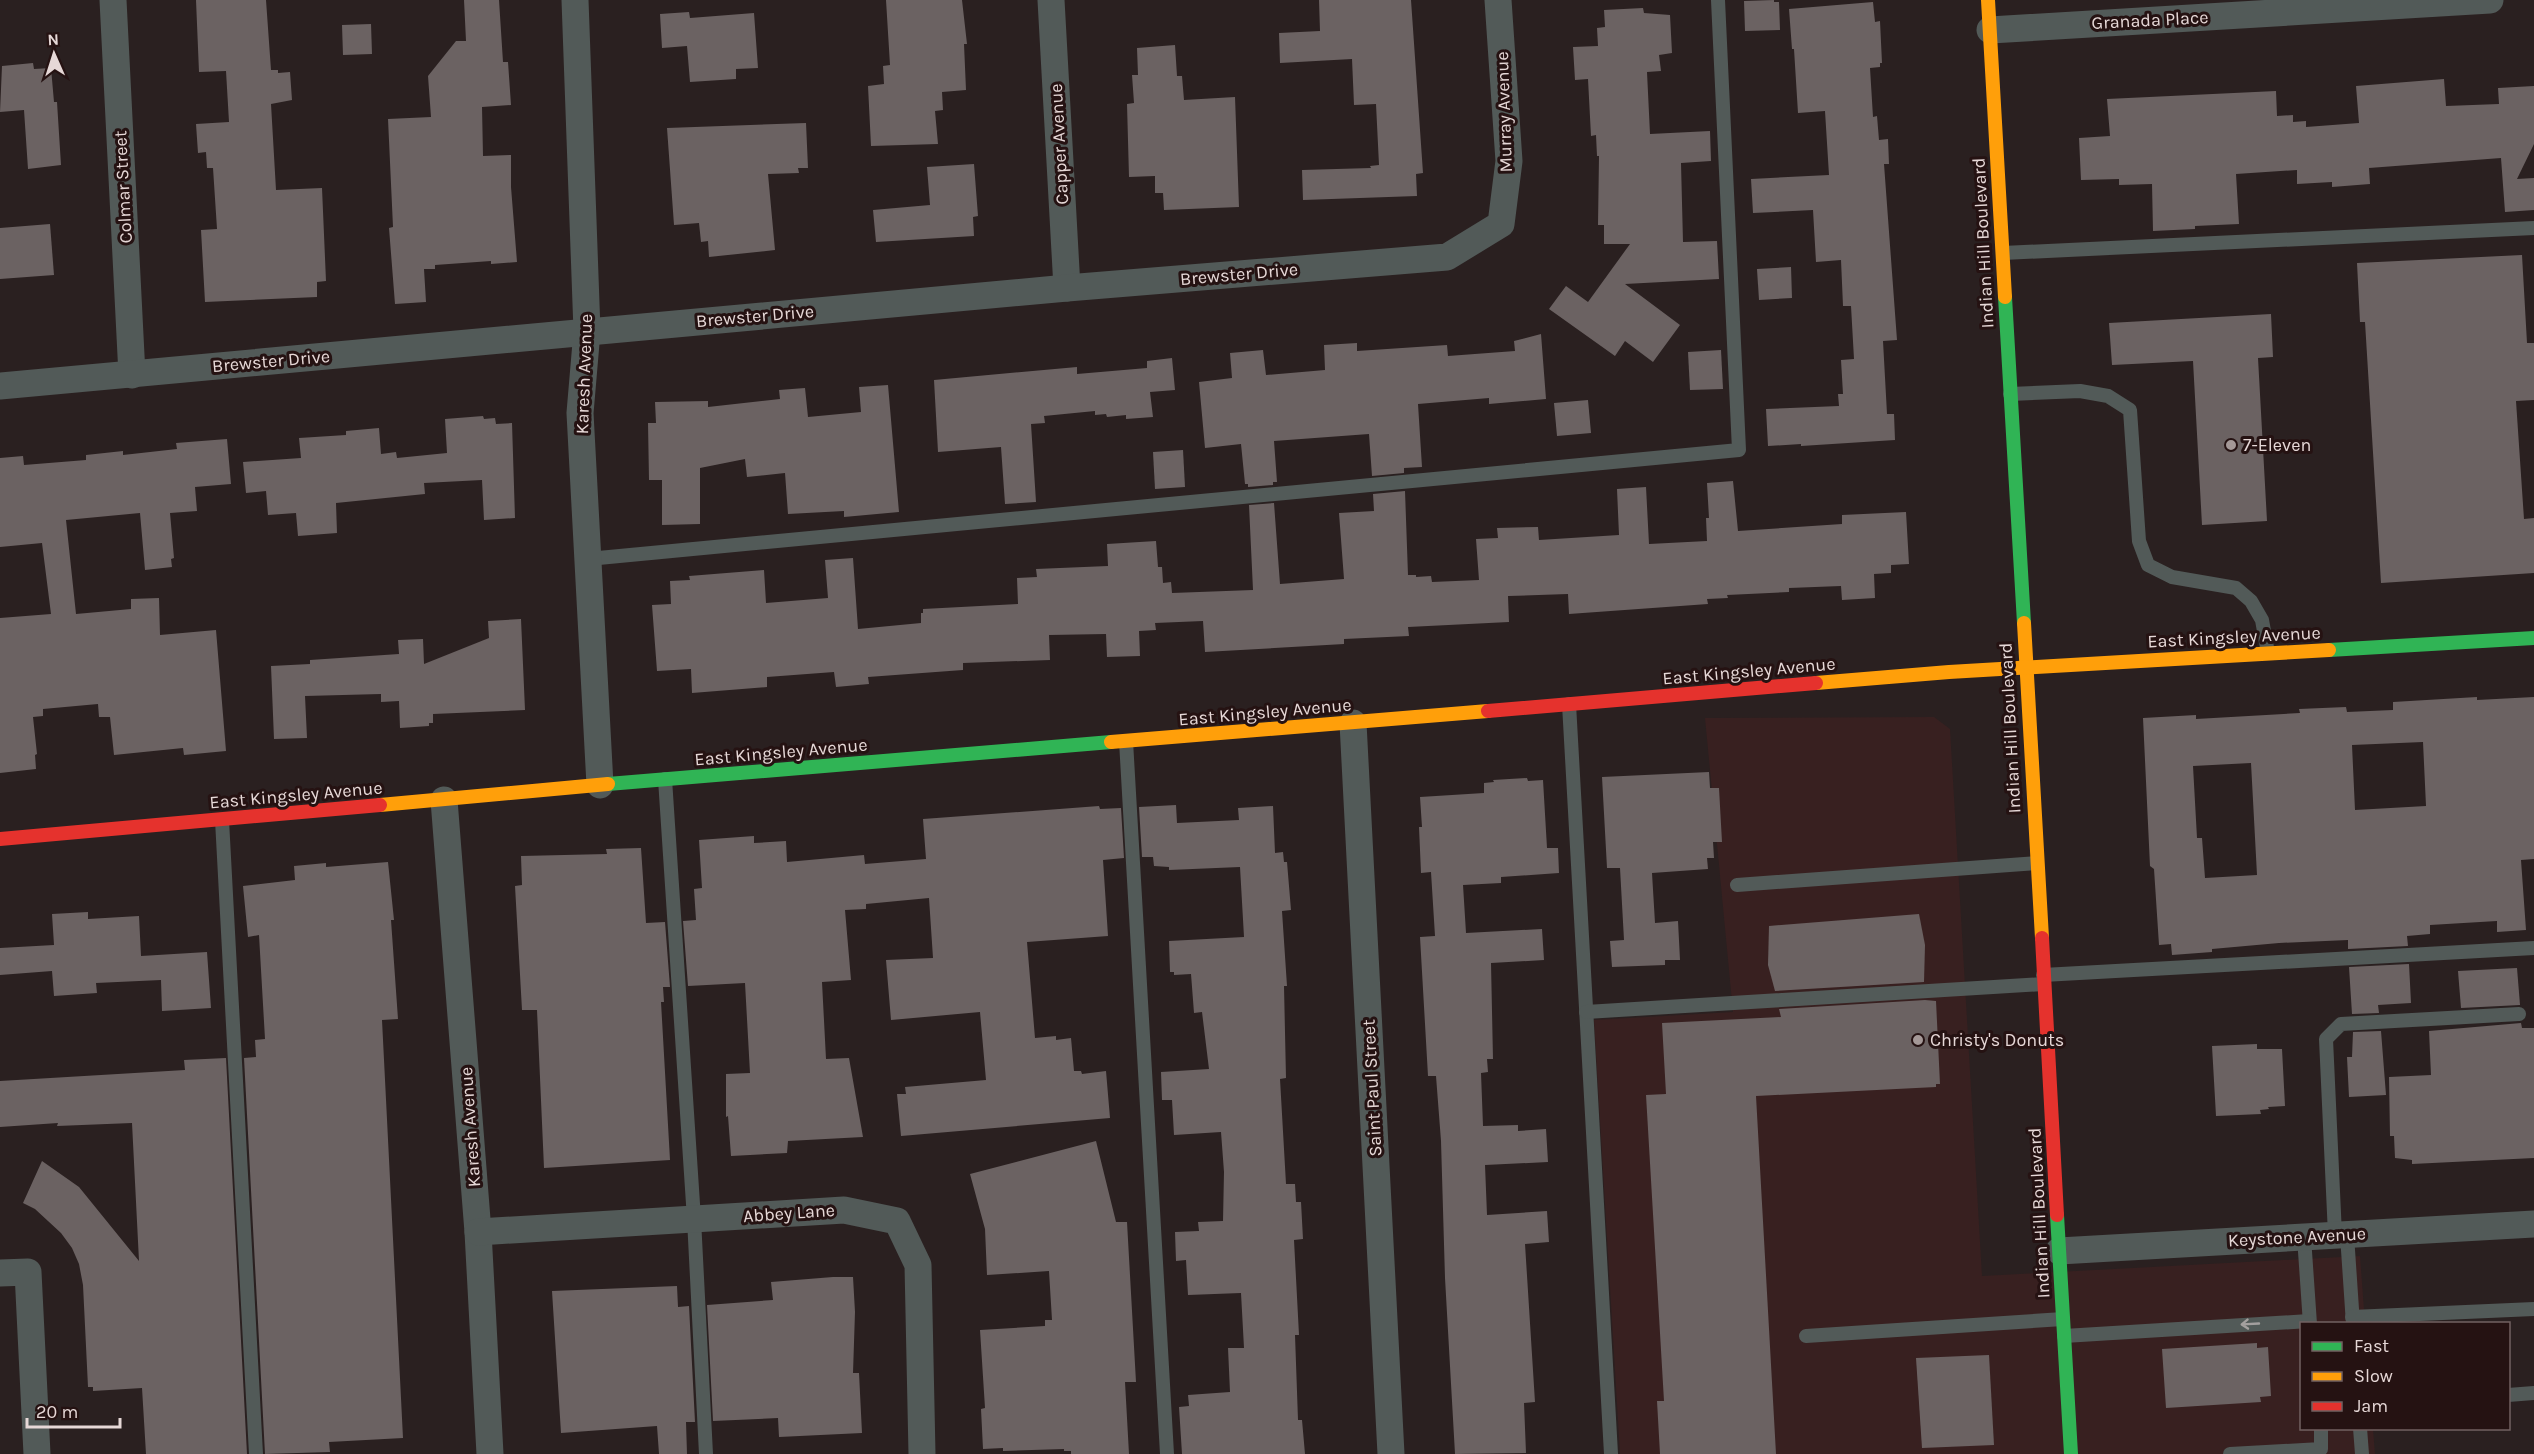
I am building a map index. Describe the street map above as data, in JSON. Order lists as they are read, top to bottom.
{
  "streets": {
    "street": [
      "Granada Place",
      "Murray Avenue",
      "Capper Avenue",
      "Colmar Street",
      "Indian Hill Boulevard",
      "Brewster Drive",
      "Karesh Avenue",
      "East Kingsley Avenue",
      "Saint Paul Street",
      "Abbey Lane",
      "Keystone Avenue"
    ]
  },
  "crossings": [
    ["Granada Place", "Indian Hill Boulevard"],
    ["Murray Avenue", "Brewster Drive"],
    ["Capper Avenue", "Brewster Drive"],
    ["Colmar Street", "Brewster Drive"],
    ["Indian Hill Boulevard", "East Kingsley Avenue"],
    ["Indian Hill Boulevard", "Keystone Avenue"],
    ["Brewster Drive", "Karesh Avenue"],
    ["Karesh Avenue", "East Kingsley Avenue"],
    ["Karesh Avenue", "Abbey Lane"],
    ["East Kingsley Avenue", "Saint Paul Street"]
  ],
  "places": ["7-Eleven", "Christy's Donuts"],
  "legend": ["Fast", "Slow", "Jam"],
  "scale_bar": "20 m",
  "north": "top"
}
